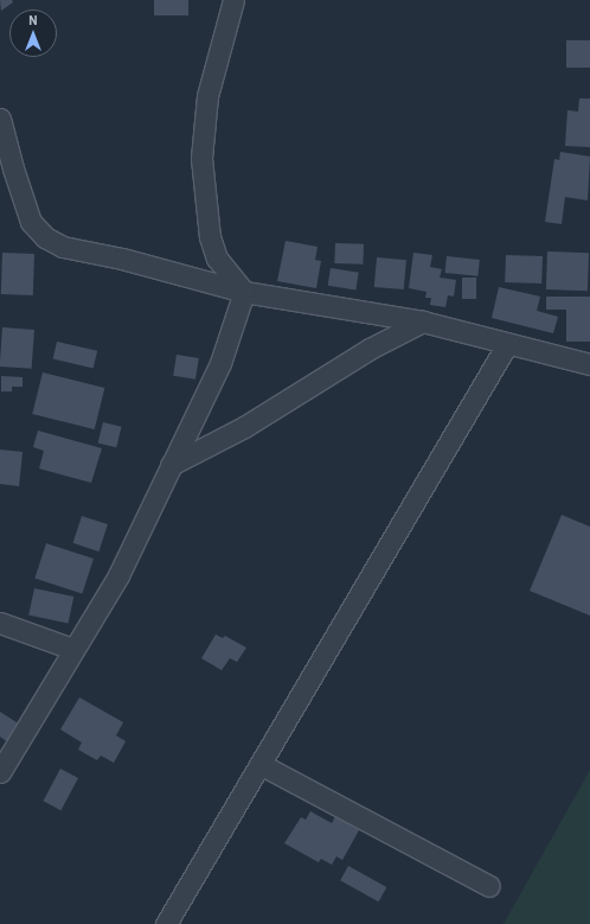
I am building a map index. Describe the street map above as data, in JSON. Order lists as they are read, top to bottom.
{
  "north": "top"
}
